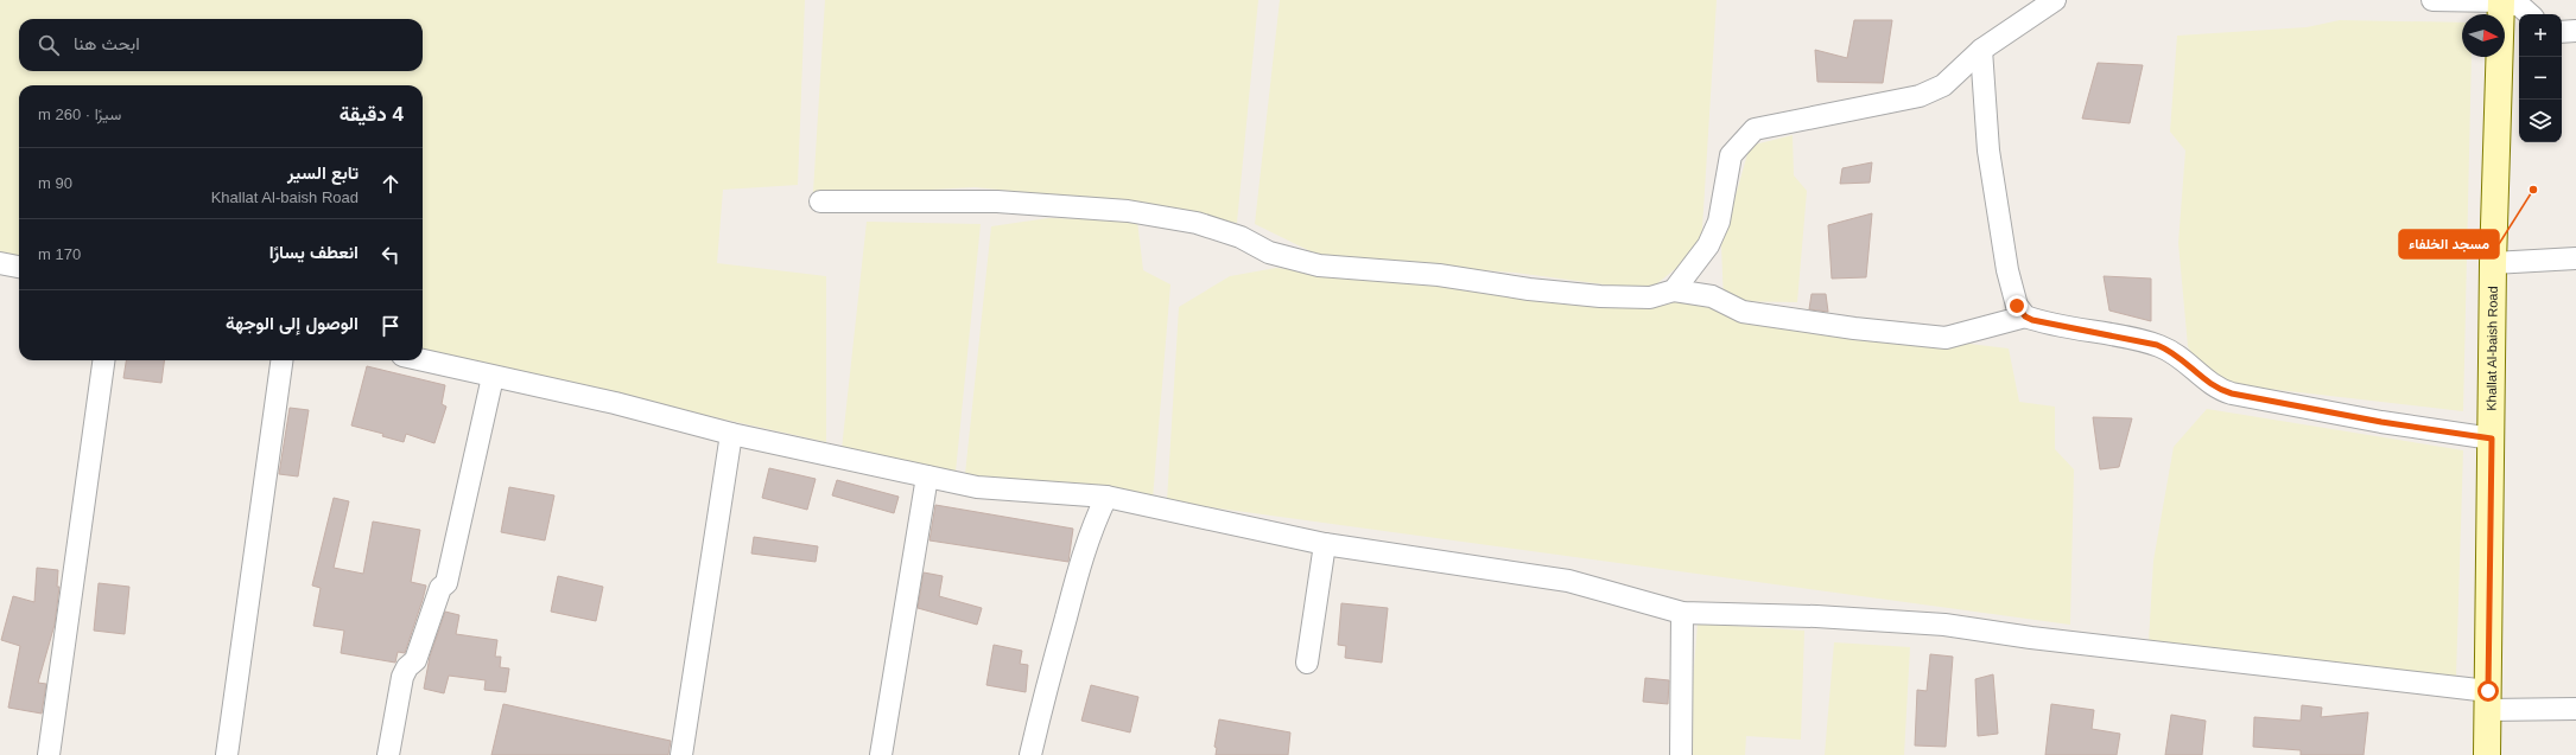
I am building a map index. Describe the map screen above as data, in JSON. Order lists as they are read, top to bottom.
{
  "streets": {
    "street": ["Khallat Al-baish Road"]
  },
  "places": ["مسجد الخلفاء"],
  "north": "right",
  "page": {
    "map_buttons": ["+", "−"],
    "search": "ابحث هنا",
    "heading": ["4 دقيقة", "سيرًا · 260 m"],
    "list": [
      ["تابع السير", "Khallat Al-baish Road", "90 m"],
      ["انعطف يسارًا", "170 m"],
      "الوصول إلى الوجهة"
    ]
  }
}
